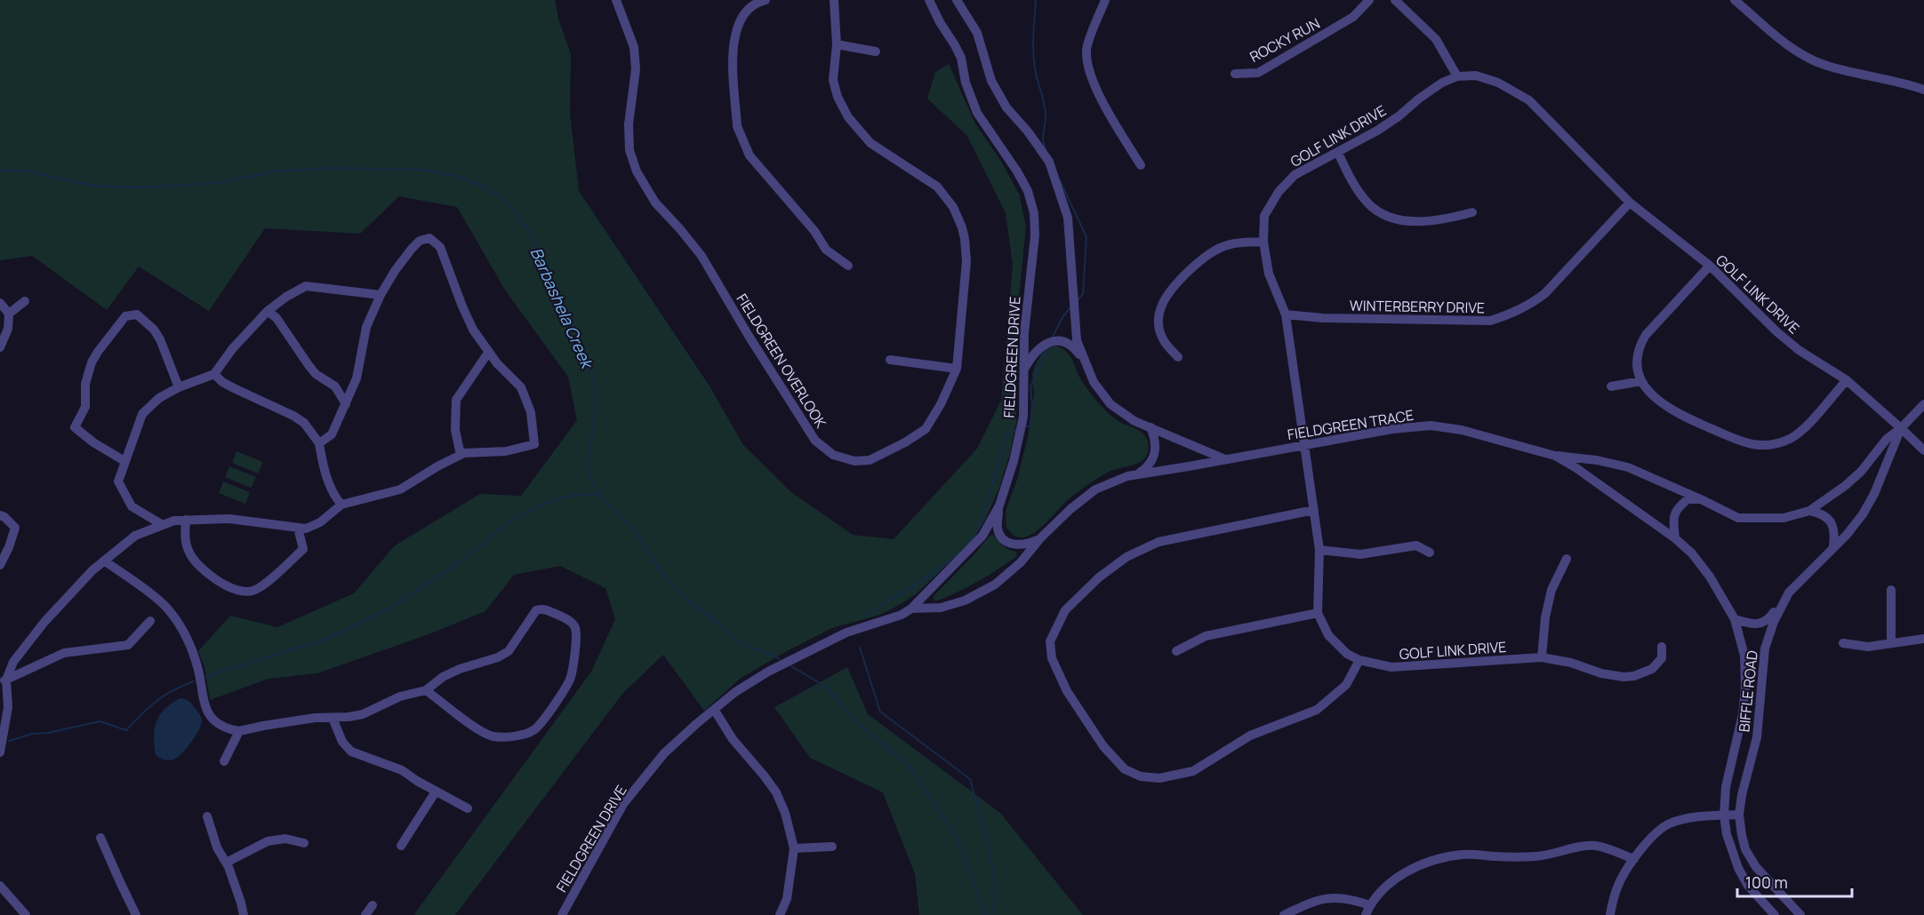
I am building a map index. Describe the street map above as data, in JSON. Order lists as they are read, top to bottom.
{
  "streets": {
    "street": [
      "ROCKY RUN",
      "GOLF LINK DRIVE",
      "WINTERBERRY DRIVE",
      "FIELDGREEN DRIVE",
      "FIELDGREEN OVERLOOK",
      "FIELDGREEN TRACE",
      "BIFFLE ROAD"
    ]
  },
  "crossings": [
    ["GOLF LINK DRIVE", "WINTERBERRY DRIVE"],
    ["GOLF LINK DRIVE", "FIELDGREEN TRACE"],
    ["GOLF LINK DRIVE", "BIFFLE ROAD"],
    ["FIELDGREEN DRIVE", "FIELDGREEN TRACE"],
    ["FIELDGREEN TRACE", "BIFFLE ROAD"]
  ],
  "water": ["Barbashela Creek"],
  "scale_bar": "100 m"
}
